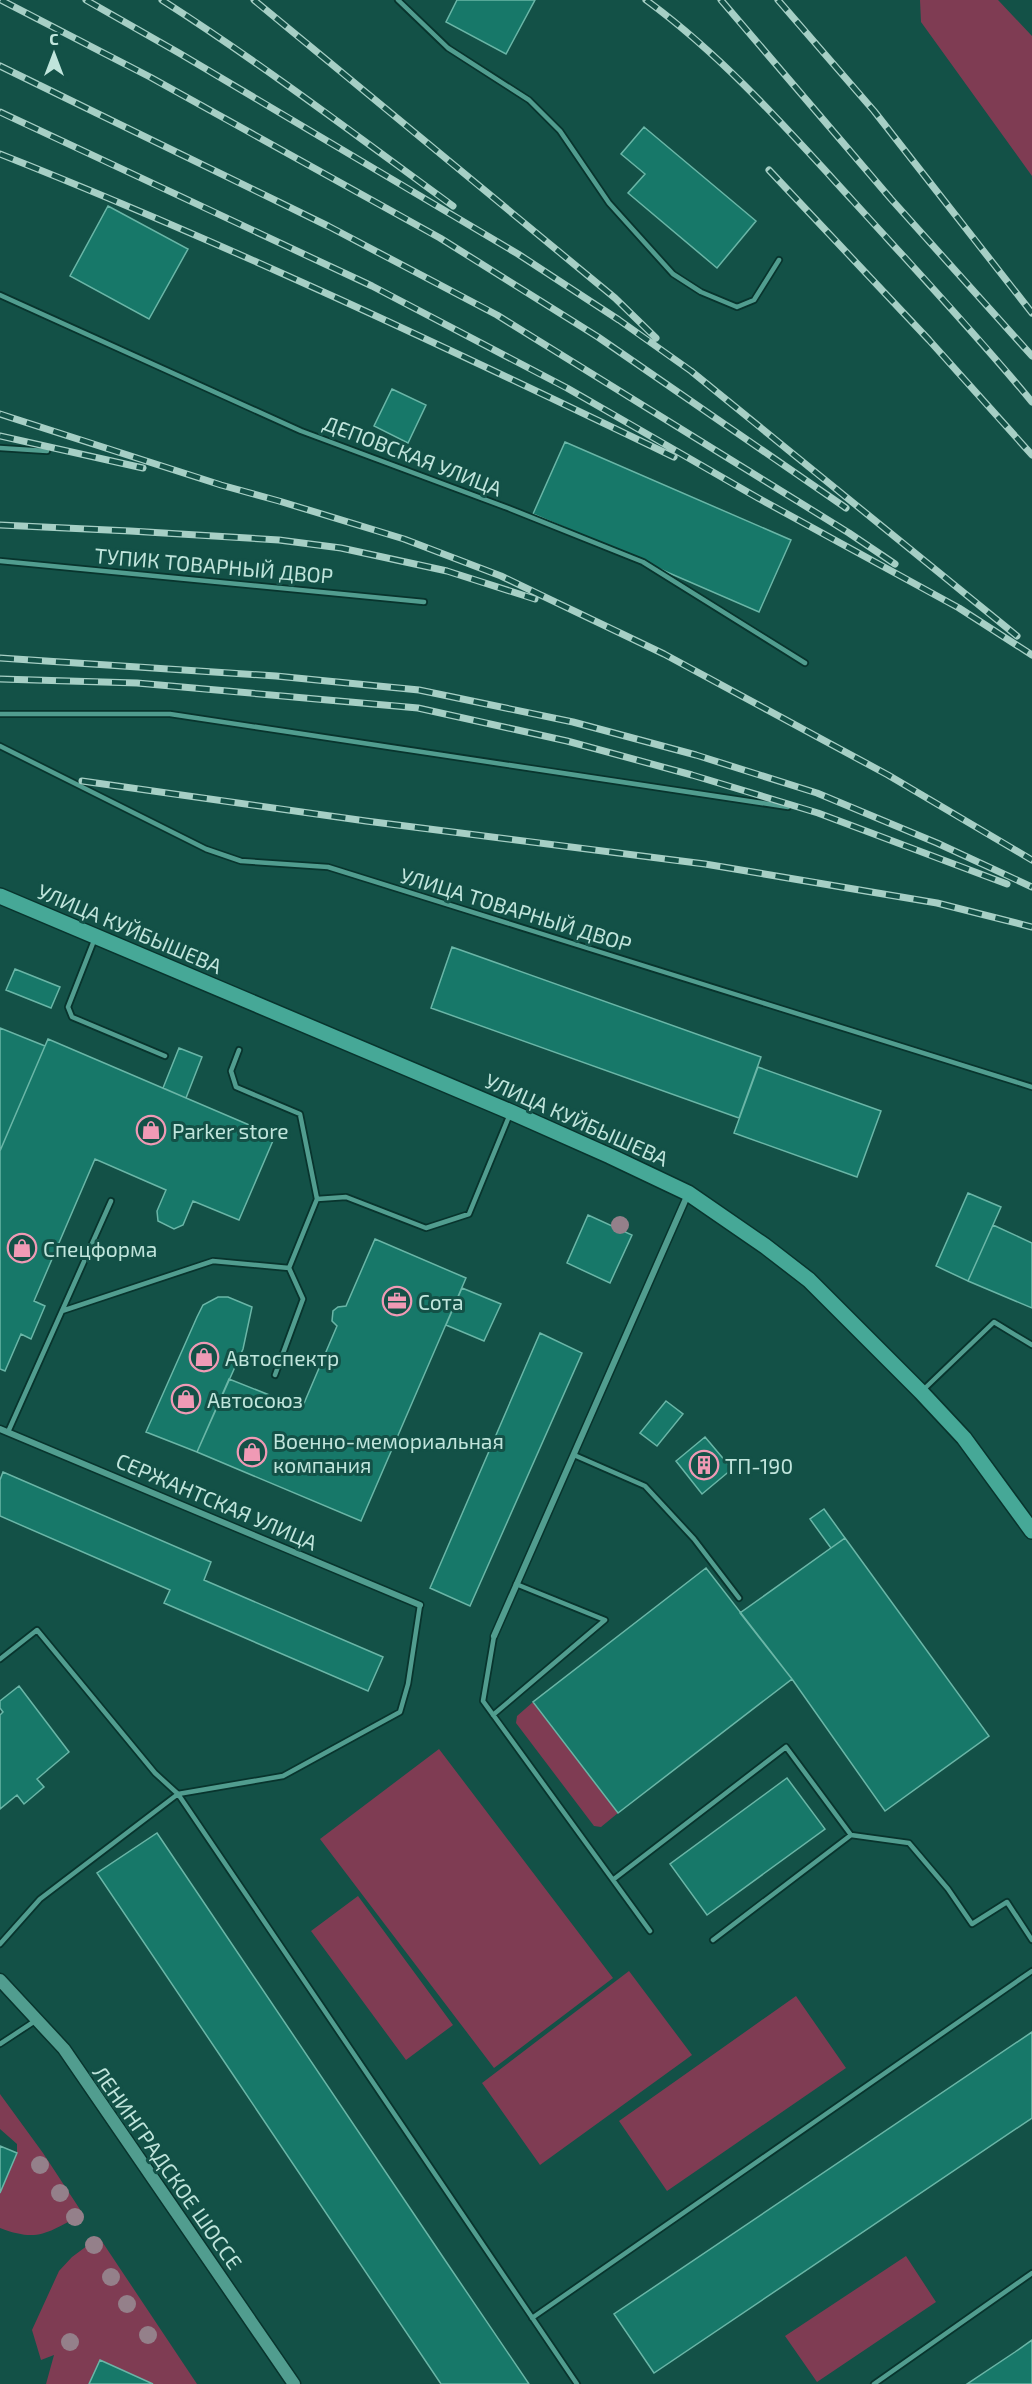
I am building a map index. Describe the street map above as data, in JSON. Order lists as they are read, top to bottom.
{
  "streets": {
    "main road": ["УЛИЦА КУЙБЫШЕВА", "ЛЕНИНГРАДСКОЕ ШОССЕ"],
    "street": ["СЕРЖАНТСКАЯ УЛИЦА"],
    "lane": ["ДЕПОВСКАЯ УЛИЦА", "ТУПИК ТОВАРНЫЙ ДВОР", "УЛИЦА ТОВАРНЫЙ ДВОР"]
  },
  "places": {
    "shop": [
      "Parker store",
      "Спецформа",
      "Автоспектр",
      "Автосоюз",
      "Военно-мемориальная компания"
    ],
    "office": ["Сота"],
    "building": ["ТП-190"]
  },
  "north": "top"
}
